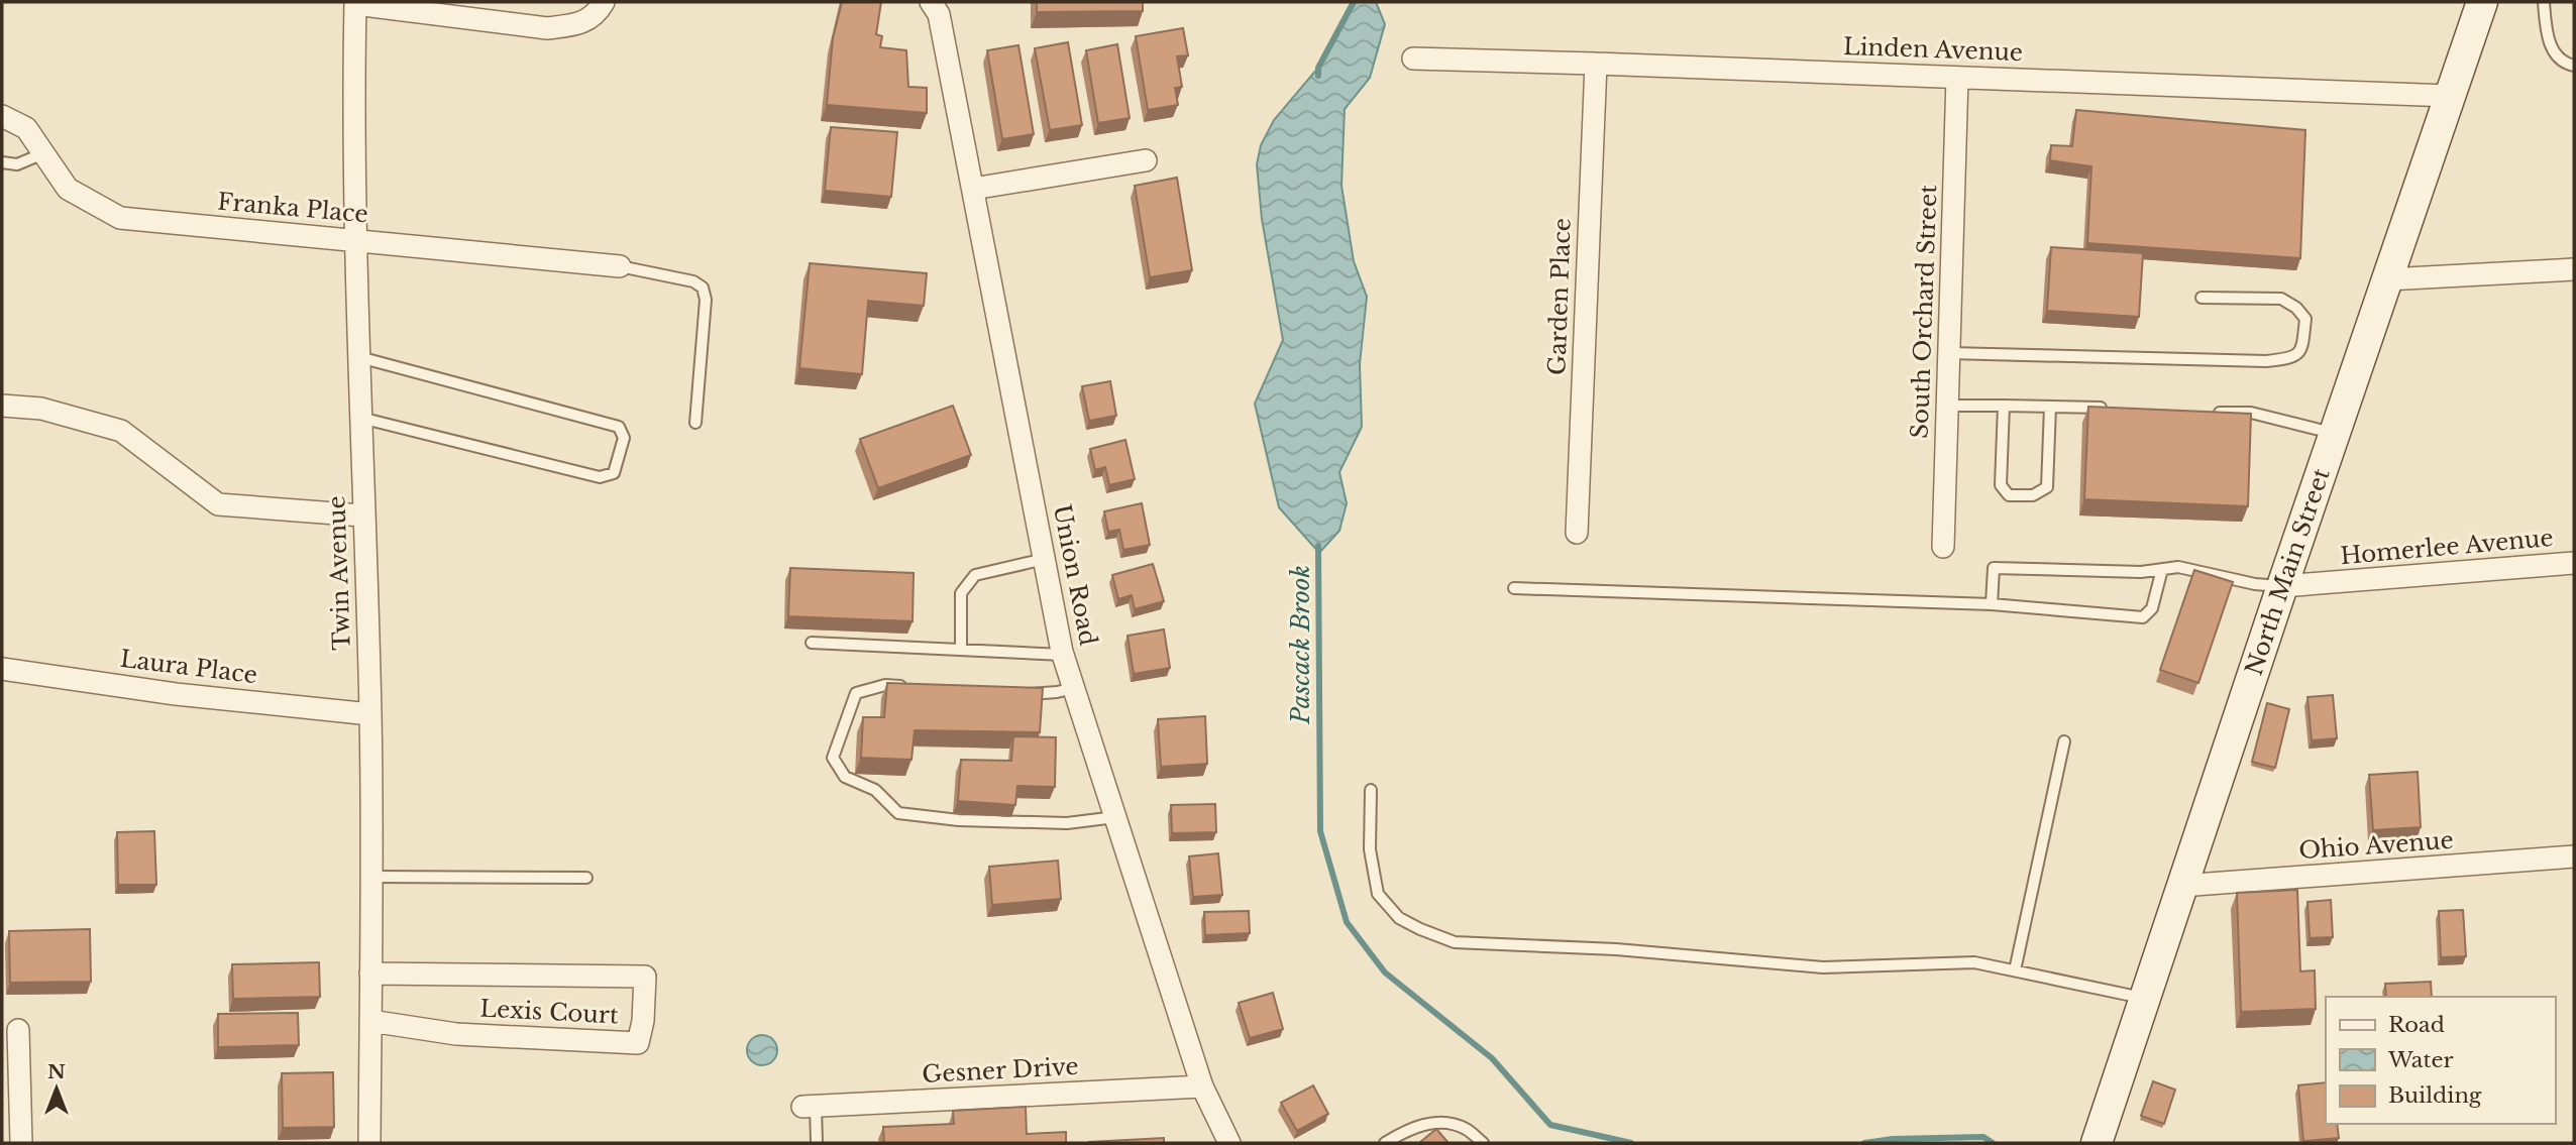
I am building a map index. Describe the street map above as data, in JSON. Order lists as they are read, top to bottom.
{
  "streets": {
    "main road": ["North Main Street"],
    "street": [
      "Linden Avenue",
      "Franka Place",
      "Garden Place",
      "South Orchard Street",
      "Homerlee Avenue",
      "Twin Avenue",
      "Union Road",
      "Laura Place",
      "Ohio Avenue",
      "Lexis Court",
      "Gesner Drive"
    ]
  },
  "crossings": [
    ["Linden Avenue", "Garden Place"],
    ["Linden Avenue", "South Orchard Street"],
    ["Linden Avenue", "North Main Street"],
    ["Franka Place", "Twin Avenue"],
    ["Homerlee Avenue", "North Main Street"],
    ["North Main Street", "Ohio Avenue"],
    ["Twin Avenue", "Laura Place"],
    ["Twin Avenue", "Lexis Court"],
    ["Union Road", "Gesner Drive"]
  ],
  "water": ["Pascack Brook"],
  "legend": ["Road", "Water", "Building"],
  "north": "top"
}
